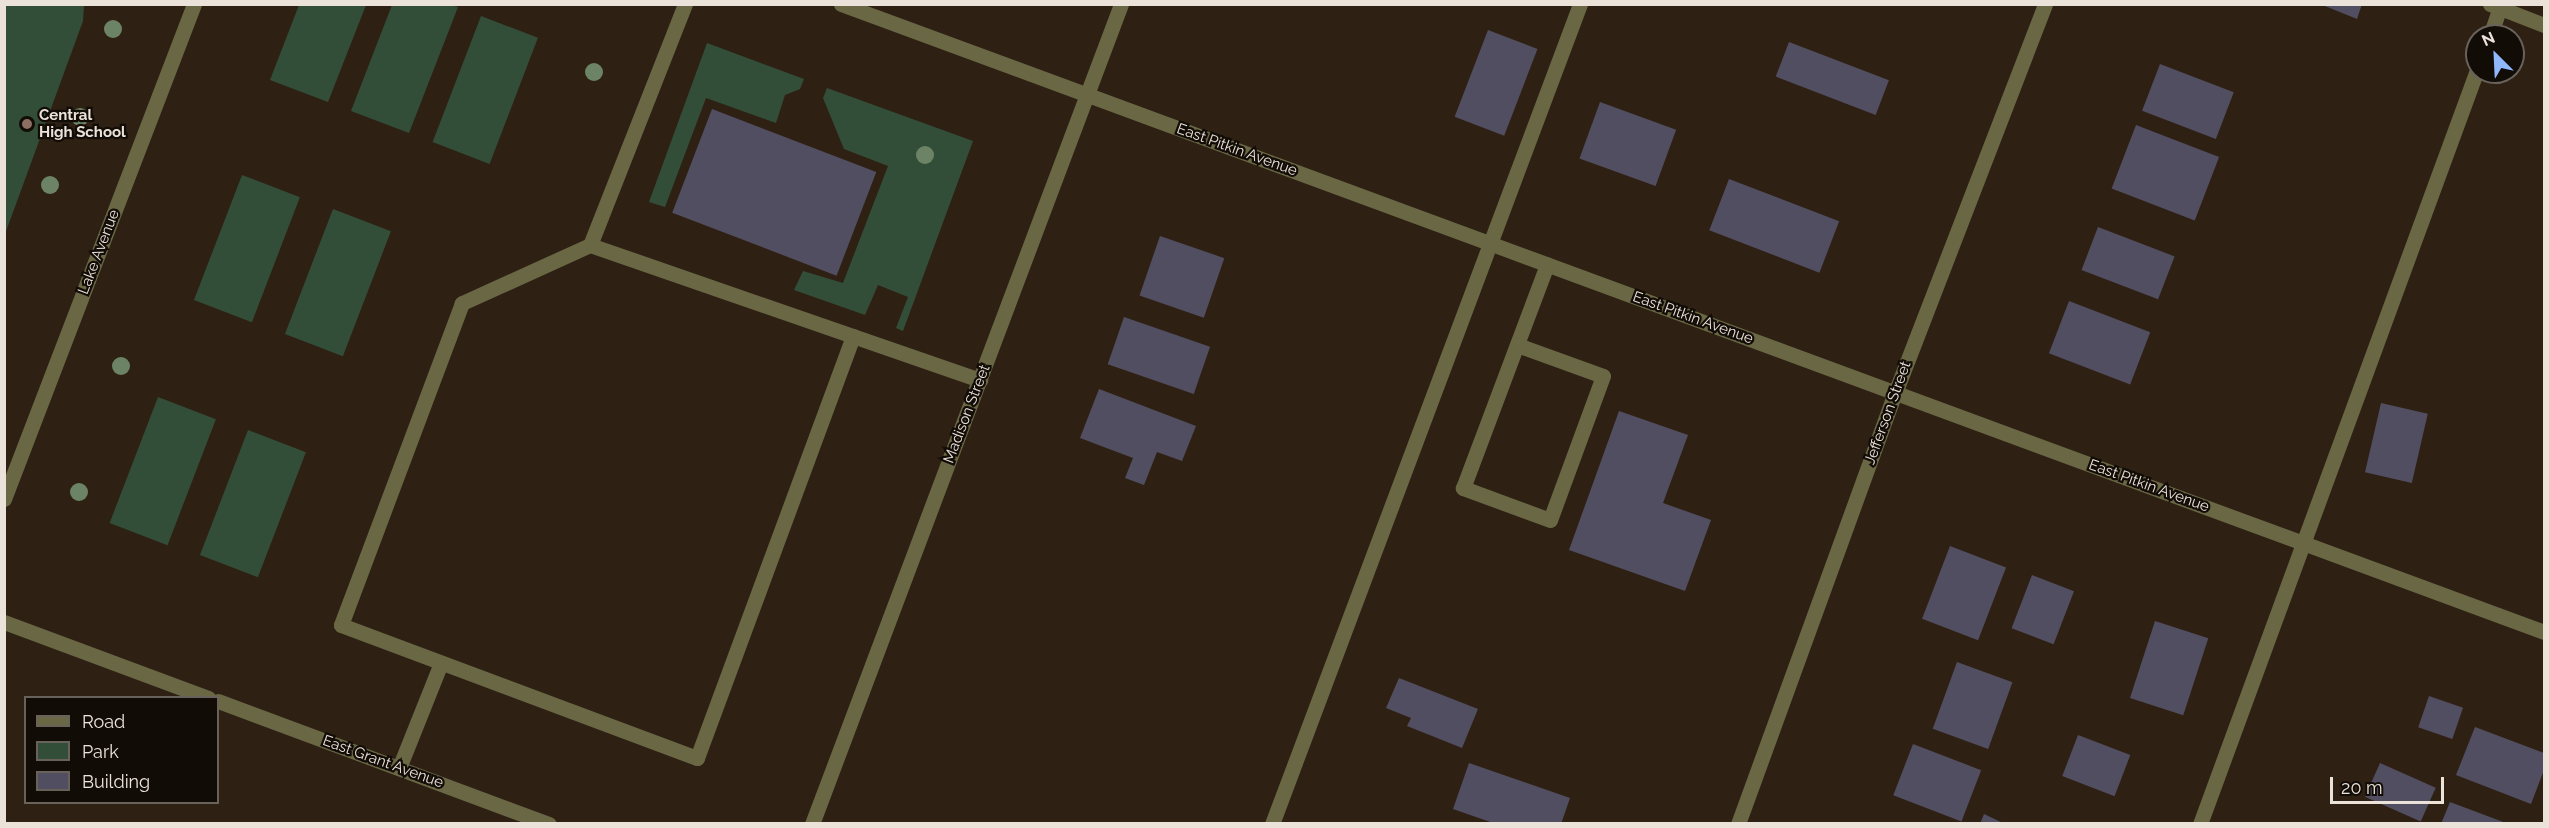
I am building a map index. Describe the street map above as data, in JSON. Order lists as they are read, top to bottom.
{
  "streets": {
    "street": [
      "East Pitkin Avenue",
      "Lake Avenue",
      "Jefferson Street",
      "Madison Street",
      "East Grant Avenue"
    ]
  },
  "crossings": [
    ["East Pitkin Avenue", "Jefferson Street"],
    ["East Pitkin Avenue", "Madison Street"]
  ],
  "places": ["Central High School"],
  "legend": ["Road", "Park", "Building"],
  "scale_bar": "20 m",
  "north": "top left"
}
